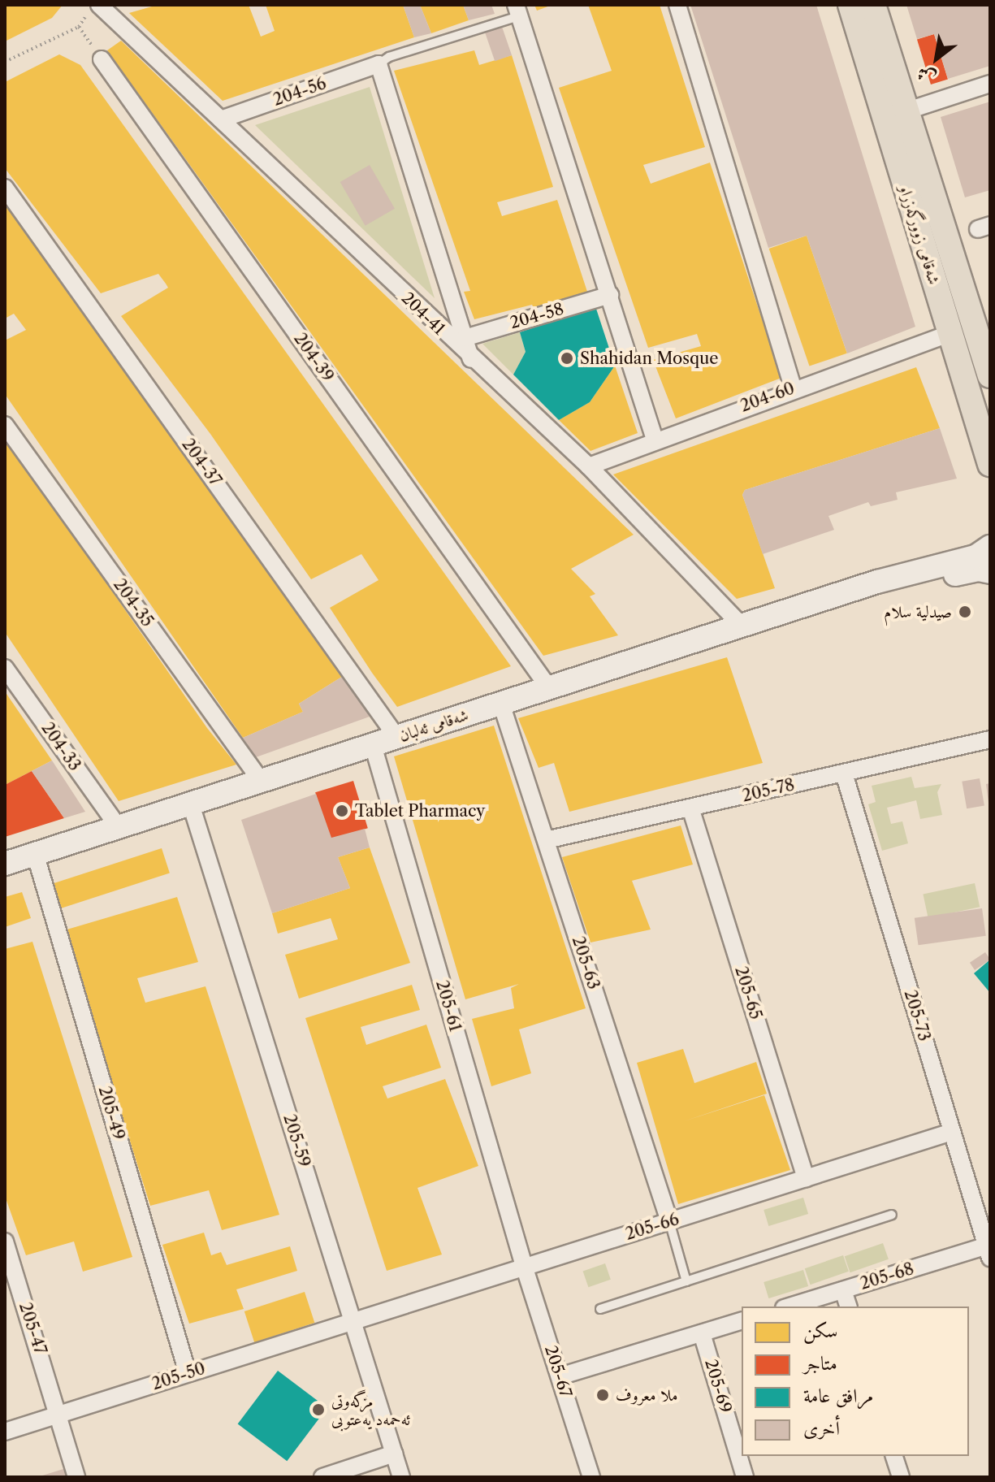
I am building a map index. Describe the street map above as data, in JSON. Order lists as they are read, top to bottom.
{
  "streets": {
    "main road": ["شەقامی زوورگەزراو"],
    "street": [
      "204-56",
      "204-41",
      "204-58",
      "204-39",
      "204-60",
      "204-37",
      "204-35",
      "شەقامی ئەلبان",
      "204-33",
      "205-78",
      "205-63",
      "205-65",
      "205-61",
      "205-73",
      "205-49",
      "205-59",
      "205-66",
      "205-68",
      "205-47",
      "205-67",
      "205-50",
      "205-69"
    ]
  },
  "crossings": [
    ["204-56", "204-41"],
    ["شەقامی زوورگەزراو", "204-60"],
    ["204-41", "204-60"],
    ["204-41", "شەقامی ئەلبان"],
    ["204-39", "شەقامی ئەلبان"],
    ["204-37", "شەقامی ئەلبان"],
    ["204-35", "شەقامی ئەلبان"],
    ["شەقامی ئەلبان", "204-33"],
    ["شەقامی ئەلبان", "205-63"],
    ["شەقامی ئەلبان", "205-61"],
    ["شەقامی ئەلبان", "205-49"],
    ["شەقامی ئەلبان", "205-59"],
    ["205-78", "205-63"],
    ["205-78", "205-65"],
    ["205-78", "205-73"],
    ["205-63", "205-66"],
    ["205-65", "205-66"],
    ["205-61", "205-66"],
    ["205-61", "205-67"],
    ["205-73", "205-66"],
    ["205-73", "205-68"],
    ["205-49", "205-50"],
    ["205-59", "205-66"],
    ["205-59", "205-50"],
    ["205-66", "205-67"],
    ["205-66", "205-50"],
    ["205-47", "205-50"]
  ],
  "places": [
    "Shahidan Mosque",
    "صیدلیة سلام",
    "Tablet Pharmacy",
    "ملا معروف",
    "مزگەوتی ئەحمەد یەعتوبی"
  ],
  "legend": [
    "سكن",
    "متاجر",
    "مرافق عامة",
    "أخرى"
  ],
  "north": "bottom left"
}
